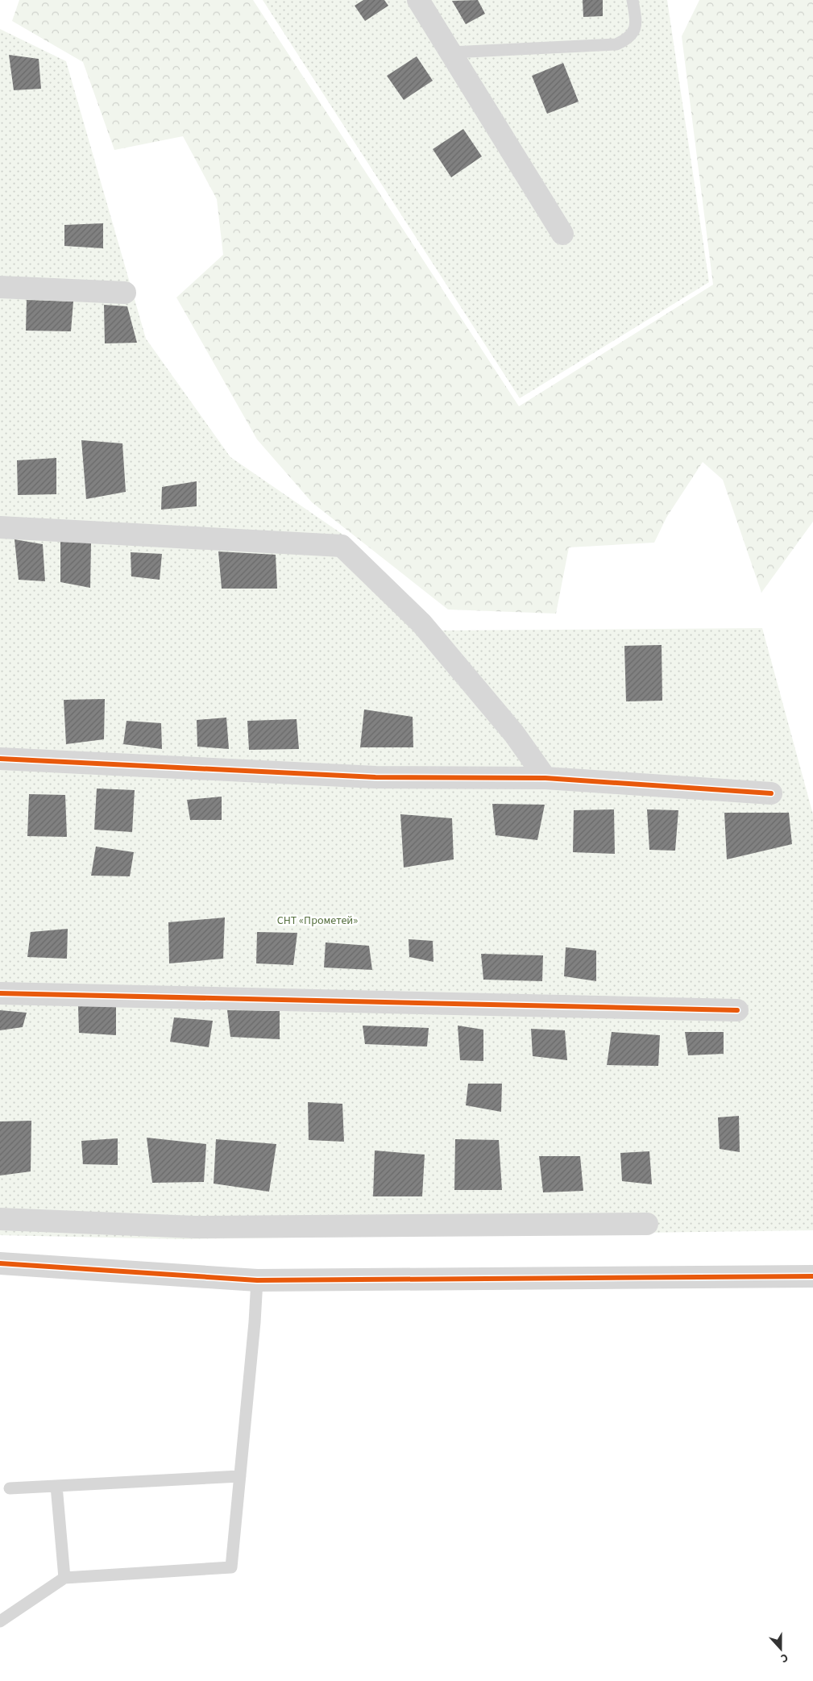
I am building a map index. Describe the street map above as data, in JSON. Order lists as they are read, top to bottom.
{
  "parks": ["СНТ «Прометей»"],
  "north": "bottom"
}
